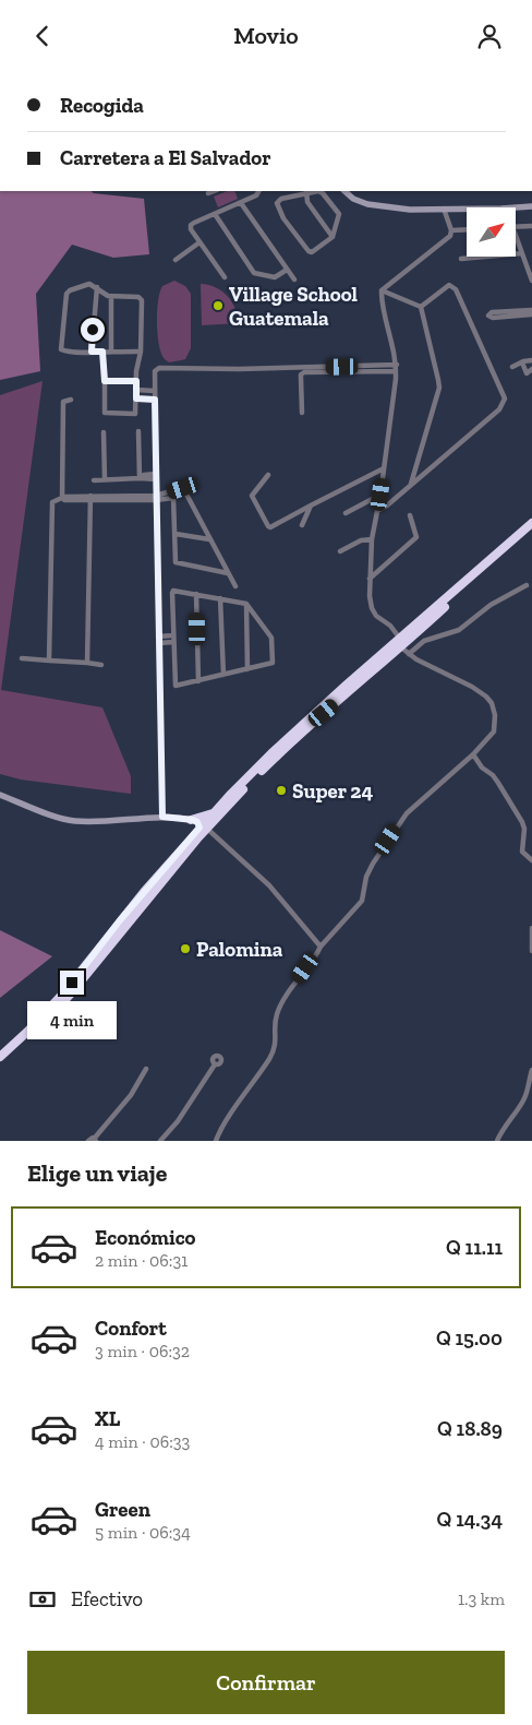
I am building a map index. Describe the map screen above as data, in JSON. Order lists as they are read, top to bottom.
{
  "places": ["Village School Guatemala", "Super 24", "Palomina"],
  "north": "top right",
  "page": {
    "header": "Movio",
    "banner": ["Recogida", "Carretera a El Salvador"],
    "bubble": "4 min",
    "heading": "Elige un viaje",
    "list": [
      {
        "name": "Económico",
        "note": "2 min · 06:31",
        "value": "Q 11.11"
      },
      {
        "name": "Confort",
        "note": "3 min · 06:32",
        "value": "Q 15.00"
      },
      {
        "name": "XL",
        "note": "4 min · 06:33",
        "value": "Q 18.89"
      },
      {
        "name": "Green",
        "note": "5 min · 06:34",
        "value": "Q 14.34"
      }
    ],
    "pay": ["Efectivo", "1.3 km"],
    "buttons": "Confirmar"
  }
}
